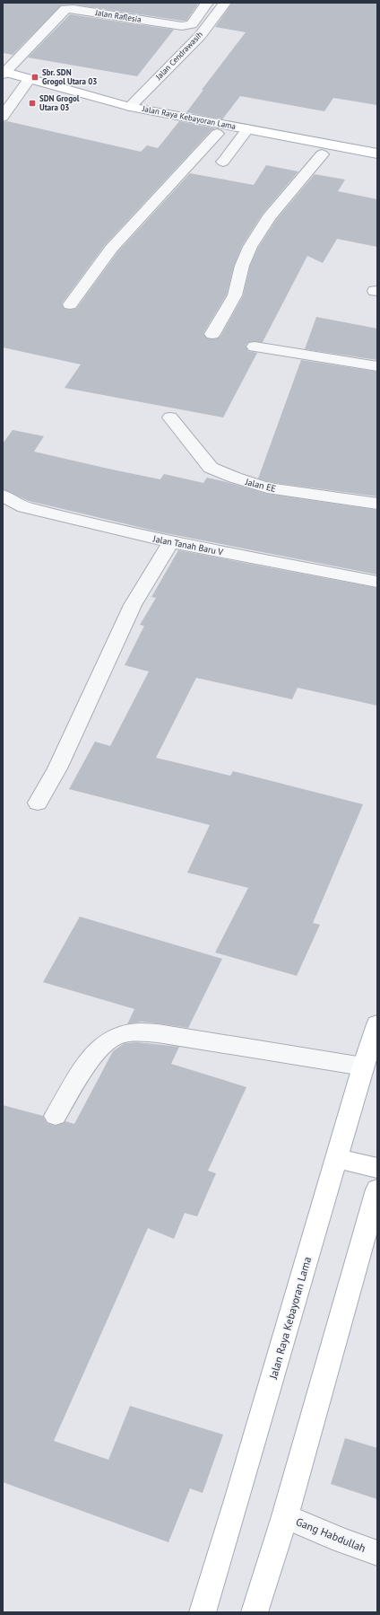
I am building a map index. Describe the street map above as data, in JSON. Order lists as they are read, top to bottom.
{
  "streets": {
    "main road": ["Jalan Raya Kebayoran Lama"],
    "street": [
      "Jalan Raflesia",
      "Jalan Cendrawasih",
      "Jalan EE",
      "Jalan Tanah Baru V",
      "Gang Habdullah"
    ]
  },
  "crossings": [
    ["Jalan Raflesia", "Jalan Raya Kebayoran Lama"],
    ["Jalan Cendrawasih", "Jalan Raya Kebayoran Lama"]
  ],
  "places": {
    "transit": ["Sbr. SDN Grogol Utara 03", "SDN Grogol Utara 03"]
  }
}
